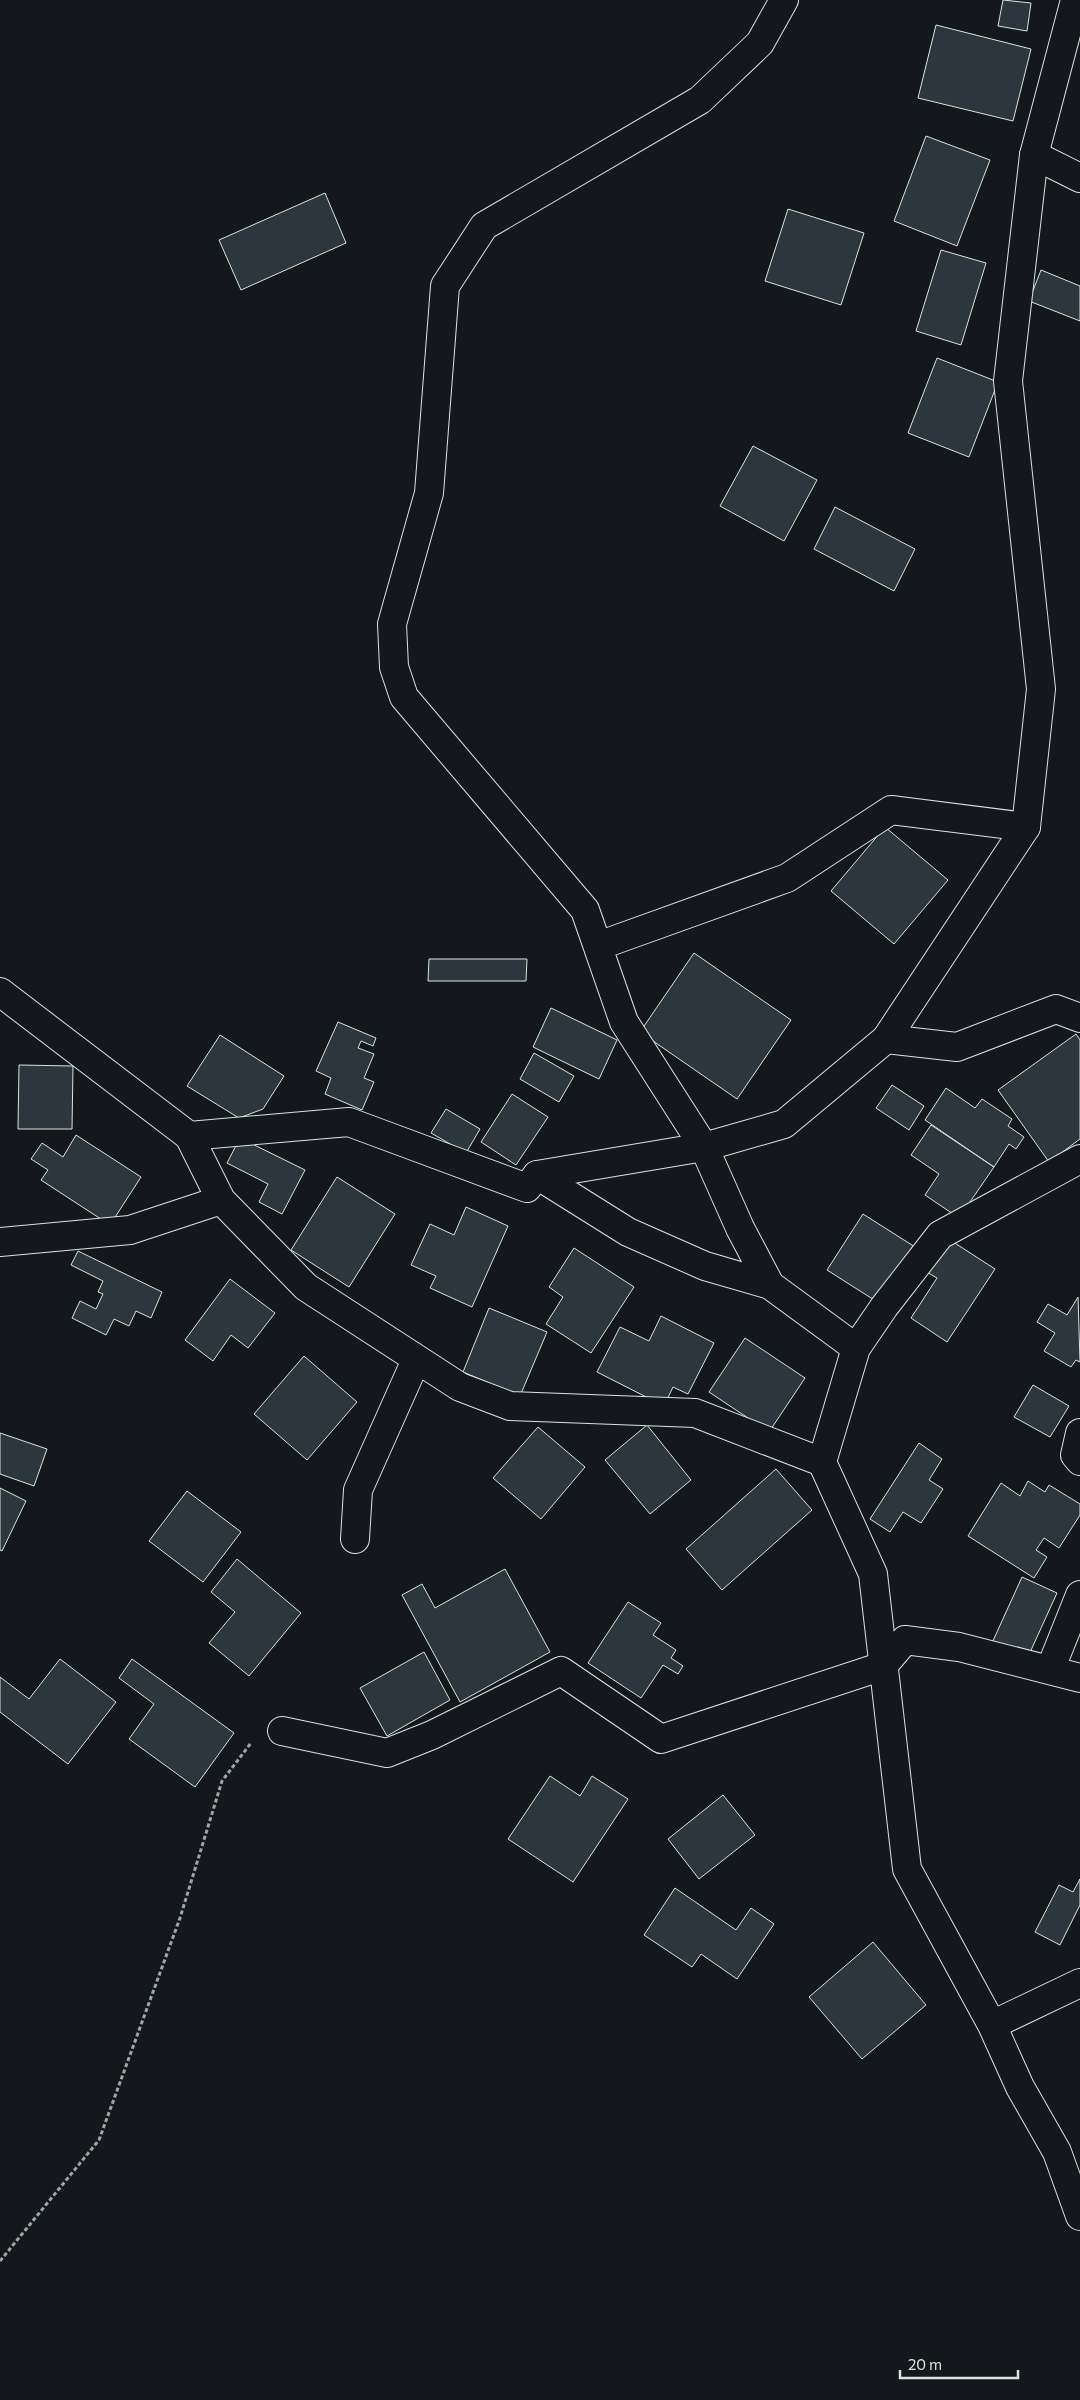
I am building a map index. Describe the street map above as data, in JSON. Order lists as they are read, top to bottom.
{
  "scale_bar": "20 m"
}
